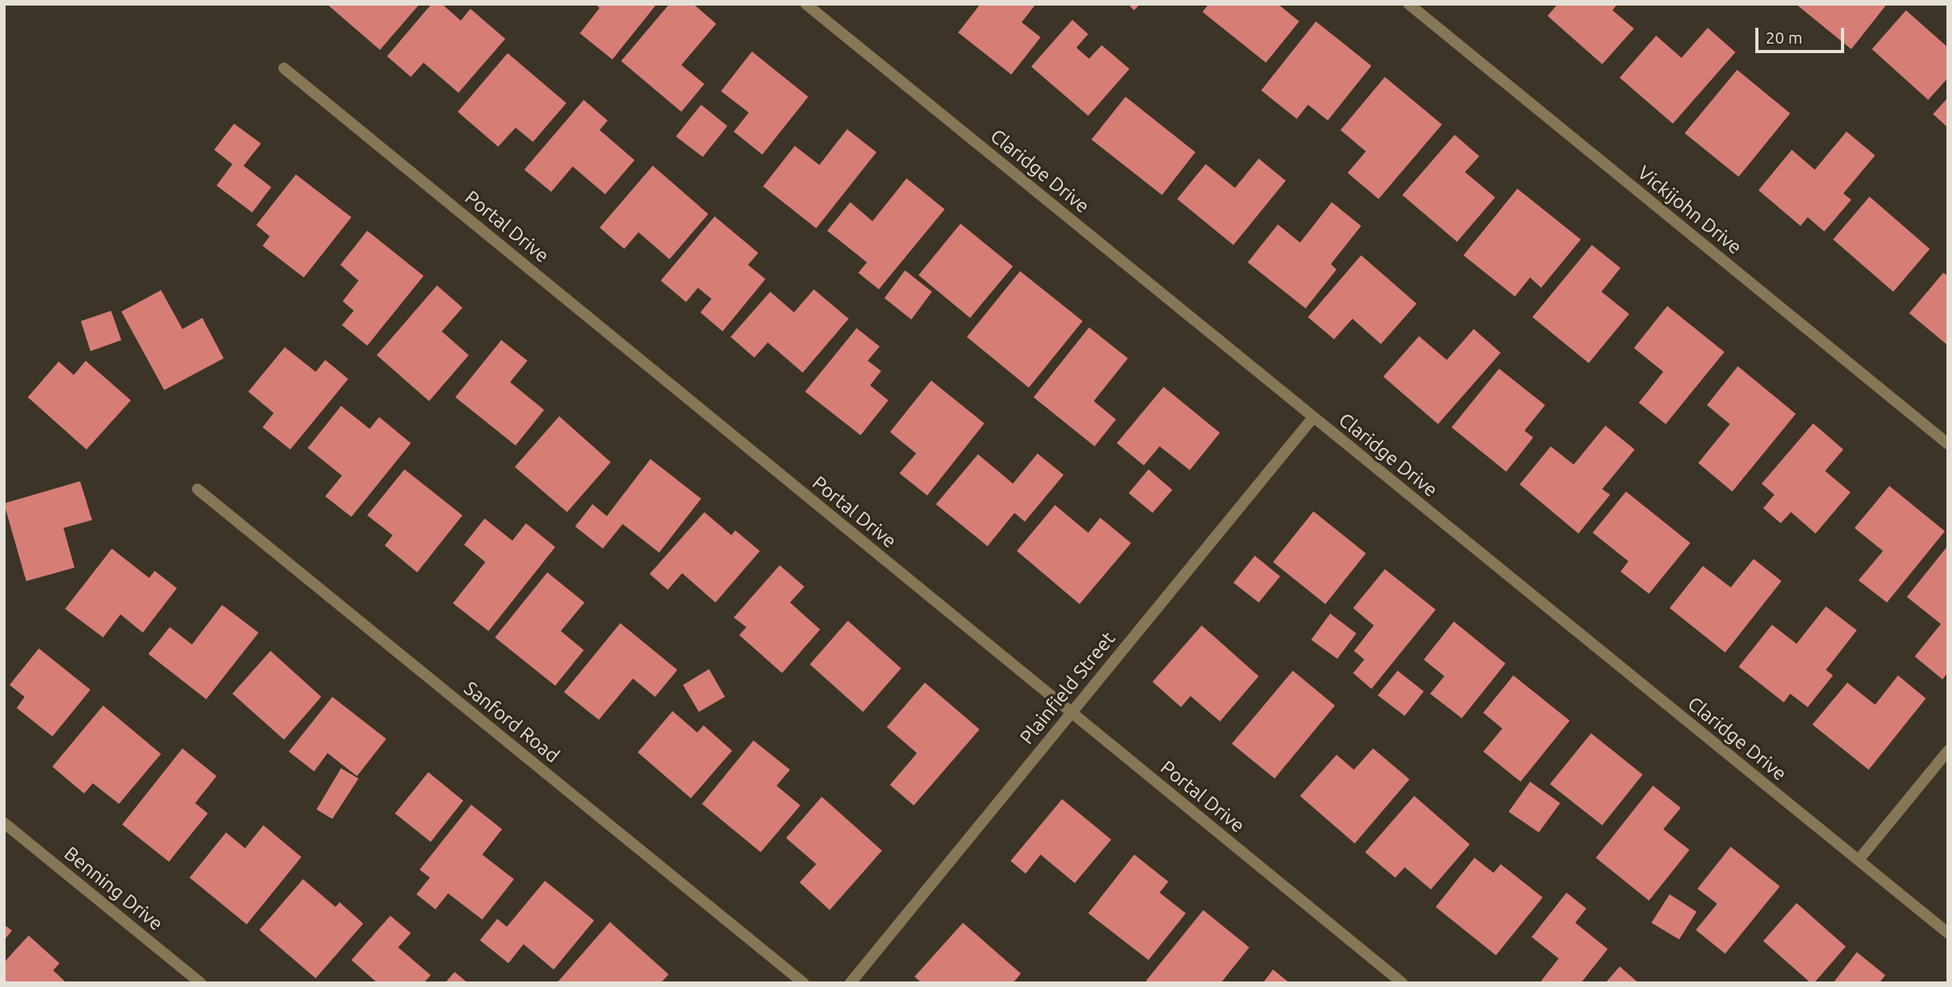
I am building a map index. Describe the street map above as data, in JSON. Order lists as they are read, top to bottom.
{
  "streets": {
    "street": [
      "Claridge Drive",
      "Vickijohn Drive",
      "Portal Drive",
      "Plainfield Street",
      "Sanford Road",
      "Benning Drive"
    ]
  },
  "crossings": [
    ["Claridge Drive", "Plainfield Street"],
    ["Portal Drive", "Plainfield Street"]
  ],
  "scale_bar": "20 m"
}
